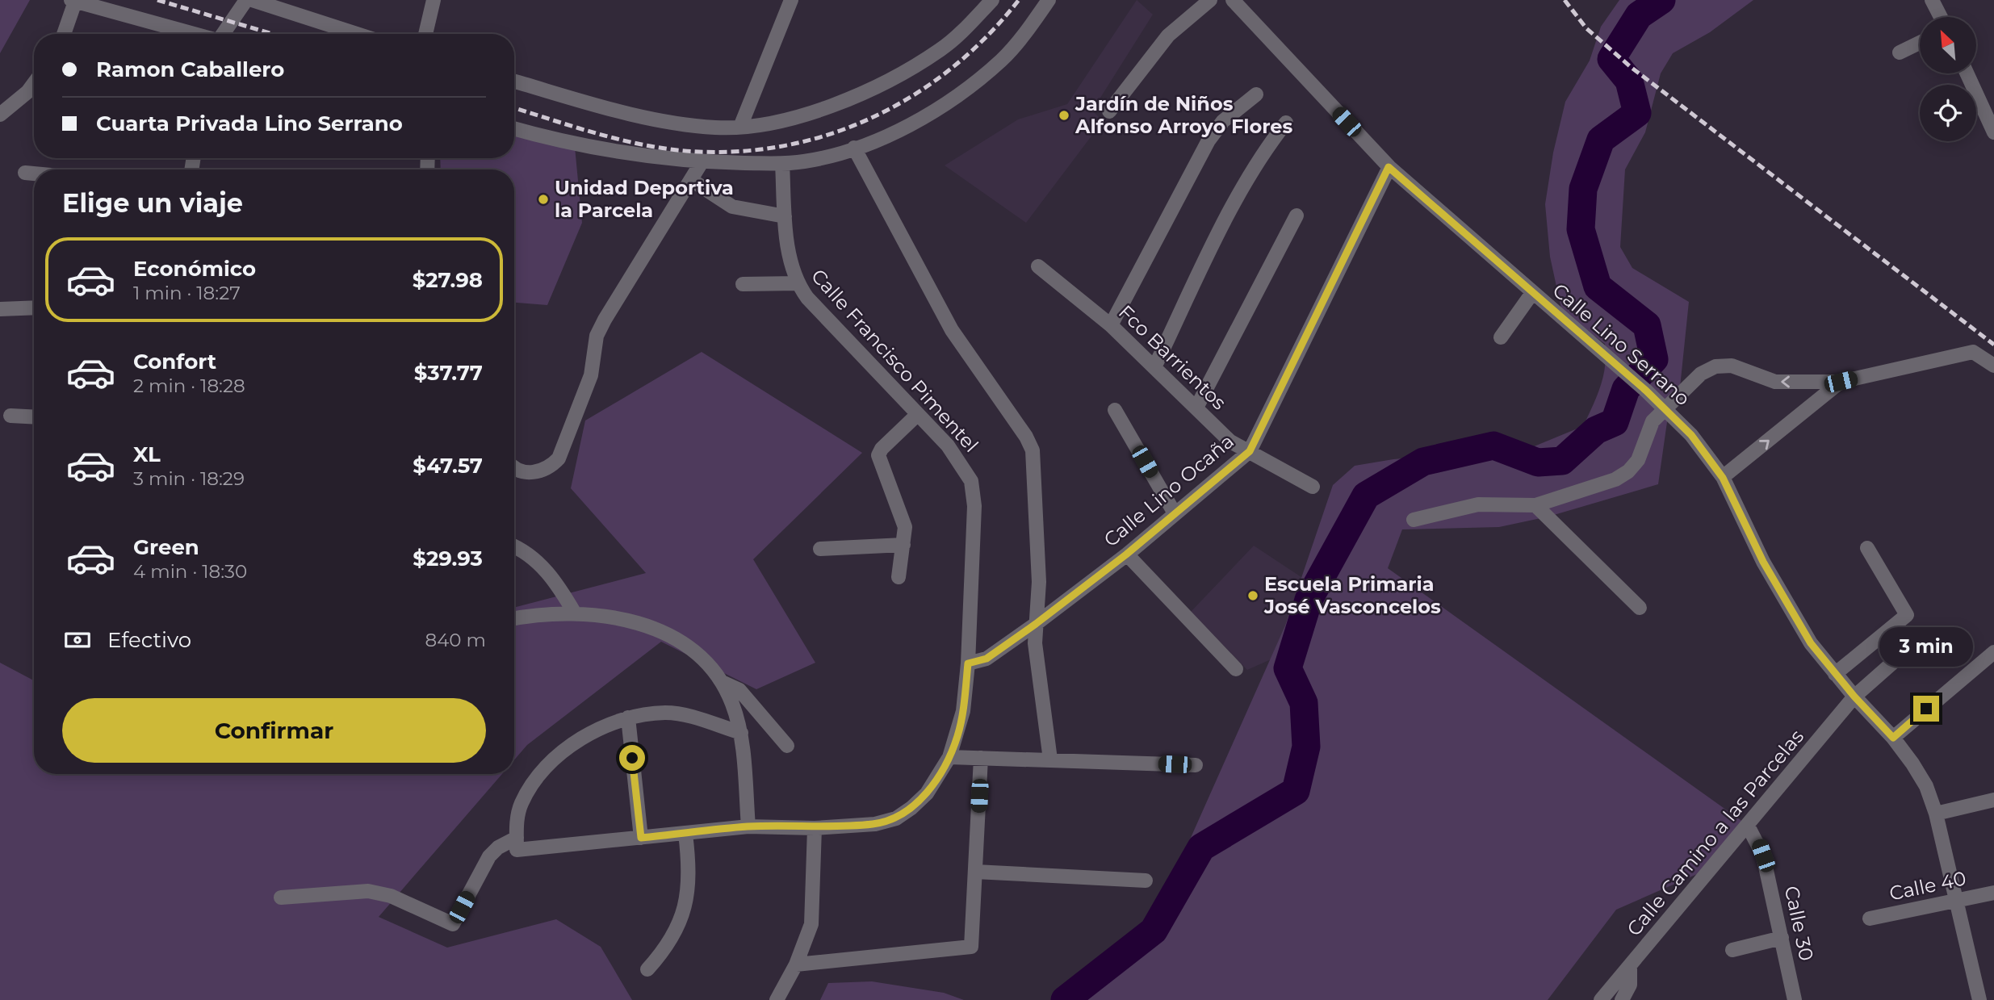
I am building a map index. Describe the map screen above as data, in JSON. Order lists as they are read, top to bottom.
{
  "streets": {
    "street": [
      "Calle Lino Serrano",
      "Fco Barrientos",
      "Calle Francisco Pimentel",
      "Calle Lino Ocaña",
      "Calle Camino a las Parcelas",
      "Calle 40",
      "Calle 30"
    ]
  },
  "crossings": [
    ["Calle Lino Serrano", "Calle Lino Ocaña"],
    ["Calle Lino Serrano", "Calle Camino a las Parcelas"],
    ["Calle Lino Serrano", "Calle 40"],
    ["Fco Barrientos", "Calle Lino Ocaña"],
    ["Calle Francisco Pimentel", "Calle Lino Ocaña"],
    ["Calle Camino a las Parcelas", "Calle 30"]
  ],
  "places": ["Jardín de Niños Alfonso Arroyo Flores", "Unidad Deportiva la Parcela", "Escuela Primaria José Vasconcelos"],
  "north": "top left",
  "page": {
    "banner": ["Ramon Caballero", "Cuarta Privada Lino Serrano"],
    "heading": "Elige un viaje",
    "list": [
      {
        "name": "Económico",
        "note": "1 min · 18:27",
        "value": "$27.98"
      },
      {
        "name": "Confort",
        "note": "2 min · 18:28",
        "value": "$37.77"
      },
      {
        "name": "XL",
        "note": "3 min · 18:29",
        "value": "$47.57"
      },
      {
        "name": "Green",
        "note": "4 min · 18:30",
        "value": "$29.93"
      }
    ],
    "pay": ["Efectivo", "840 m"],
    "bubble": "3 min",
    "buttons": "Confirmar"
  }
}
